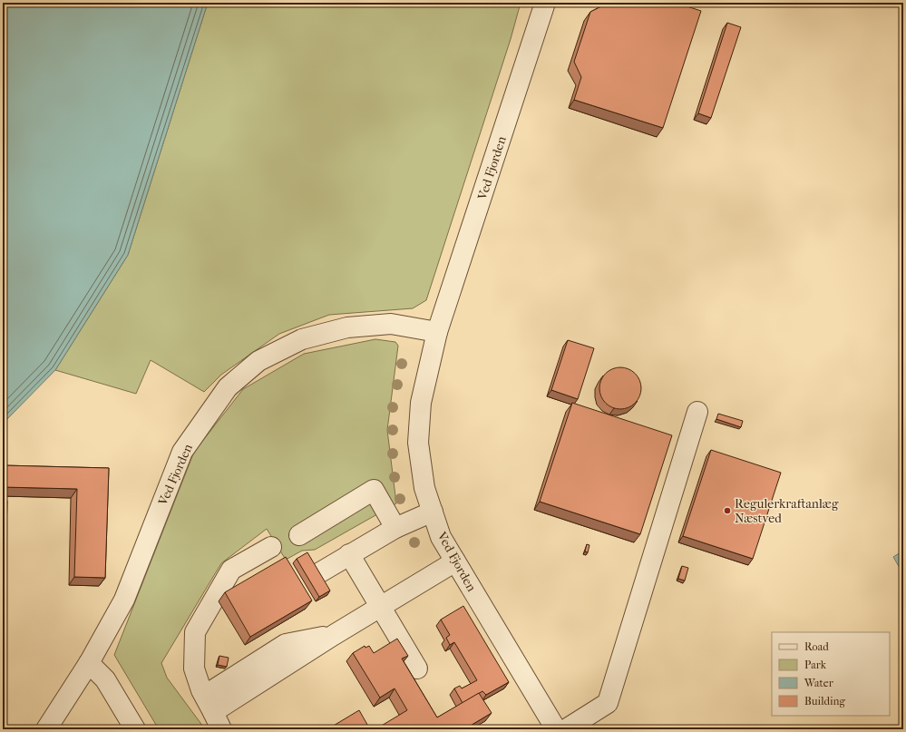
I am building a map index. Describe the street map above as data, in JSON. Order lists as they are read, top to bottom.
{
  "streets": {
    "street": ["Ved Fjorden"]
  },
  "places": ["Regulerkraftanlæg Næstved"],
  "legend": [
    "Road",
    "Park",
    "Water",
    "Building"
  ]
}
